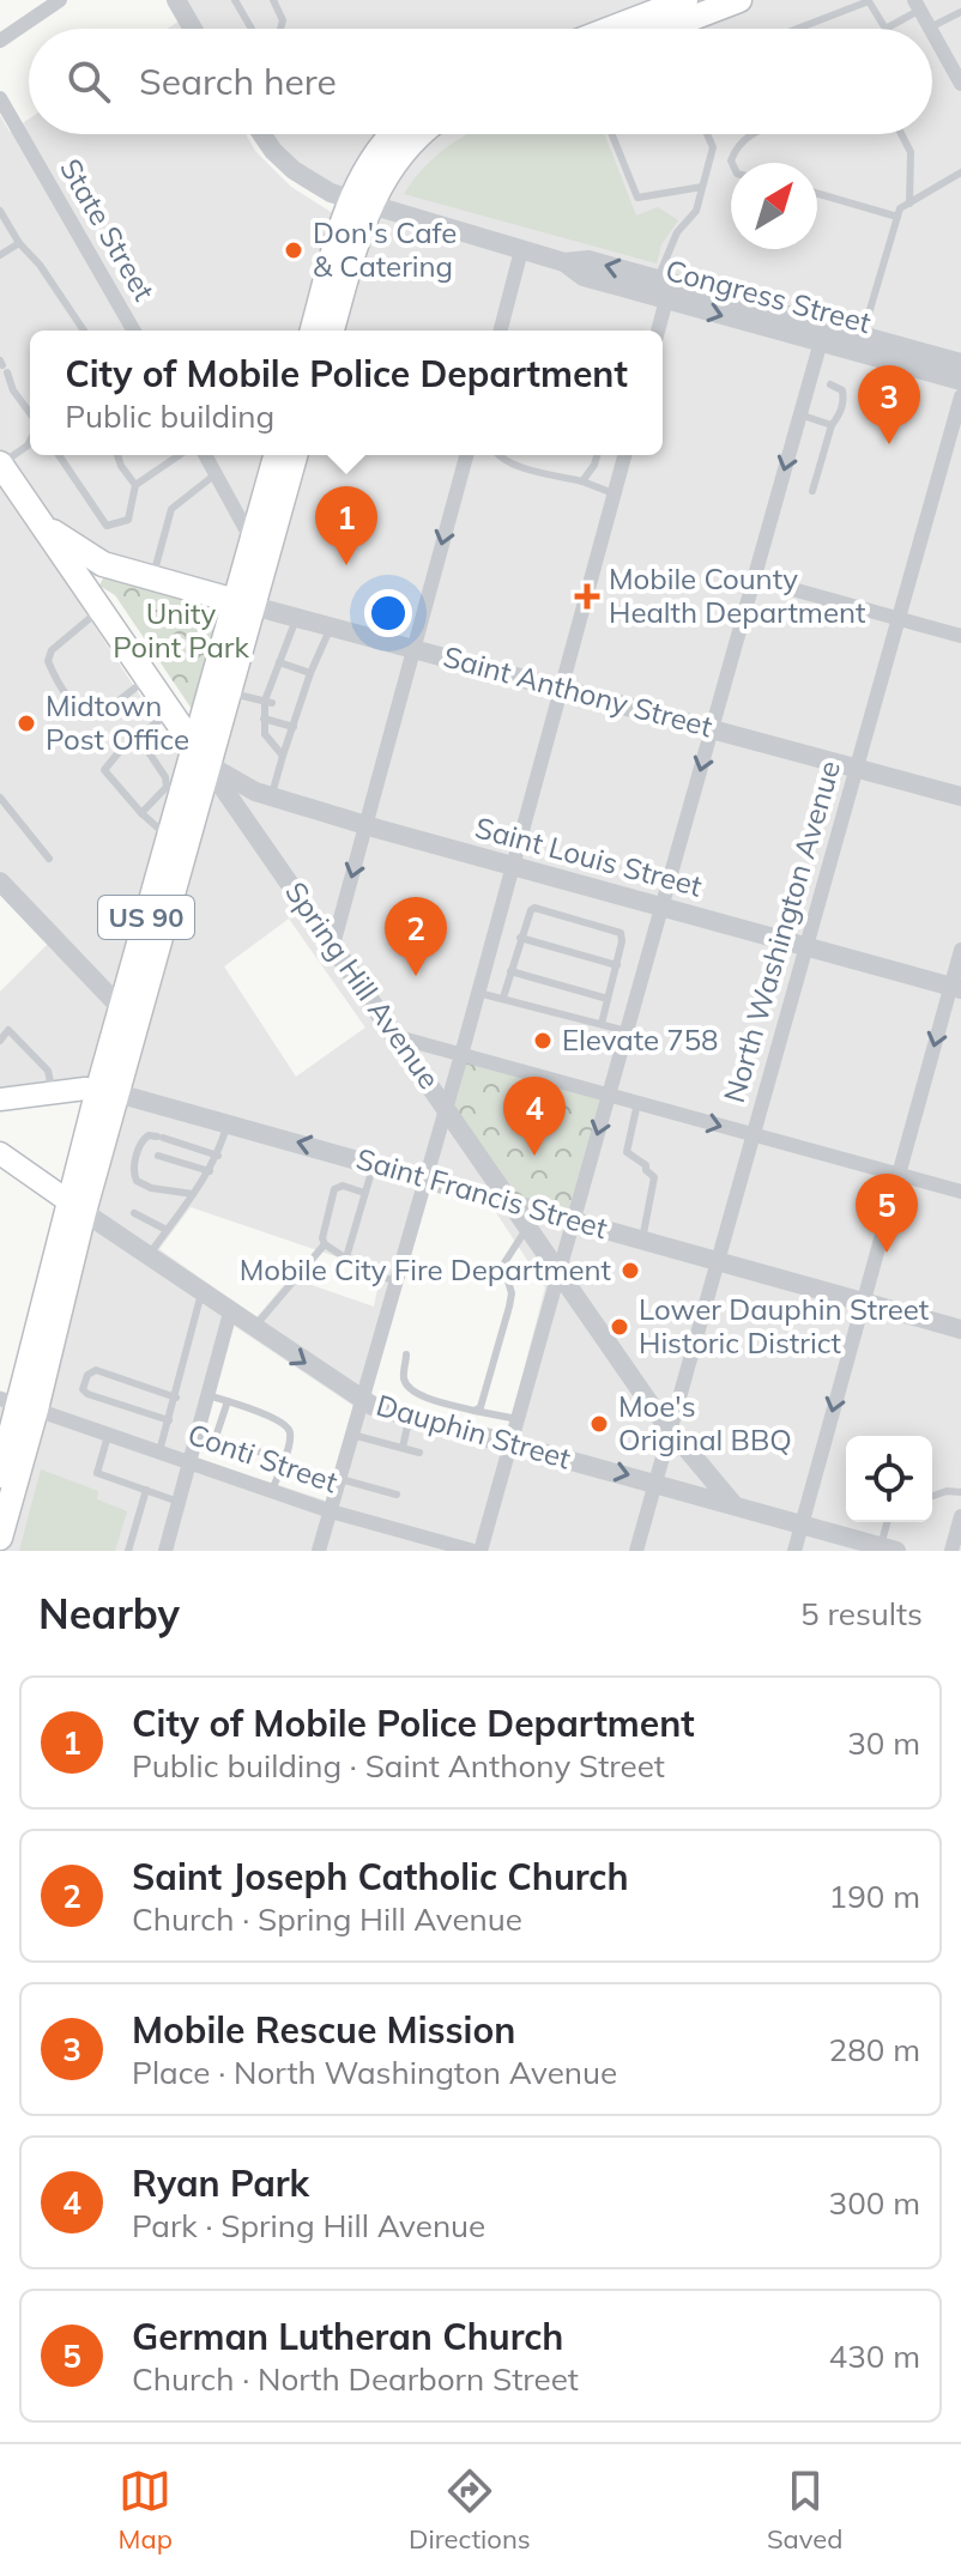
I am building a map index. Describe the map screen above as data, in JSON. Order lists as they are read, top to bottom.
{
  "streets": {
    "main road": [
      "Saint Anthony Street",
      "US 90",
      "Spring Hill Avenue",
      "Saint Francis Street",
      "Dauphin Street"
    ],
    "street": [
      "State Street",
      "Congress Street",
      "Saint Louis Street",
      "North Washington Avenue",
      "Conti Street"
    ]
  },
  "crossings": [
    ["Saint Anthony Street", "US 90"],
    ["Saint Anthony Street", "North Washington Avenue"],
    ["Saint Anthony Street", "Spring Hill Avenue"],
    ["Saint Louis Street", "US 90"],
    ["Saint Louis Street", "North Washington Avenue"],
    ["Saint Louis Street", "Spring Hill Avenue"],
    ["US 90", "Spring Hill Avenue"],
    ["US 90", "Saint Francis Street"],
    ["US 90", "Dauphin Street"],
    ["US 90", "Conti Street"],
    ["North Washington Avenue", "Spring Hill Avenue"],
    ["North Washington Avenue", "Saint Francis Street"],
    ["North Washington Avenue", "Dauphin Street"],
    ["Spring Hill Avenue", "Saint Francis Street"],
    ["Spring Hill Avenue", "Dauphin Street"]
  ],
  "parks": ["Unity Point Park"],
  "places": {
    "other": [
      "Don's Cafe & Catering",
      "Midtown Post Office",
      "Elevate 758",
      "Mobile City Fire Department",
      "Lower Dauphin Street Historic District",
      "Moe's Original BBQ"
    ],
    "health": ["Mobile County Health Department"]
  },
  "north": "top right",
  "page": {
    "search": "Search here",
    "popup": ["City of Mobile Police Department", "Public building"],
    "pins": [
      "3",
      "1",
      "2",
      "4",
      "5"
    ],
    "heading": ["Nearby", "5 results"],
    "list": [
      {
        "mark": "1",
        "name": "City of Mobile Police Department",
        "note": "Public building · Saint Anthony Street",
        "value": "30 m"
      },
      {
        "mark": "2",
        "name": "Saint Joseph Catholic Church",
        "note": "Church · Spring Hill Avenue",
        "value": "190 m"
      },
      {
        "mark": "3",
        "name": "Mobile Rescue Mission",
        "note": "Place · North Washington Avenue",
        "value": "280 m"
      },
      {
        "mark": "4",
        "name": "Ryan Park",
        "note": "Park · Spring Hill Avenue",
        "value": "300 m"
      },
      {
        "mark": "5",
        "name": "German Lutheran Church",
        "note": "Church · North Dearborn Street",
        "value": "430 m"
      }
    ],
    "nav": ["Map", "Directions", "Saved"]
  }
}
